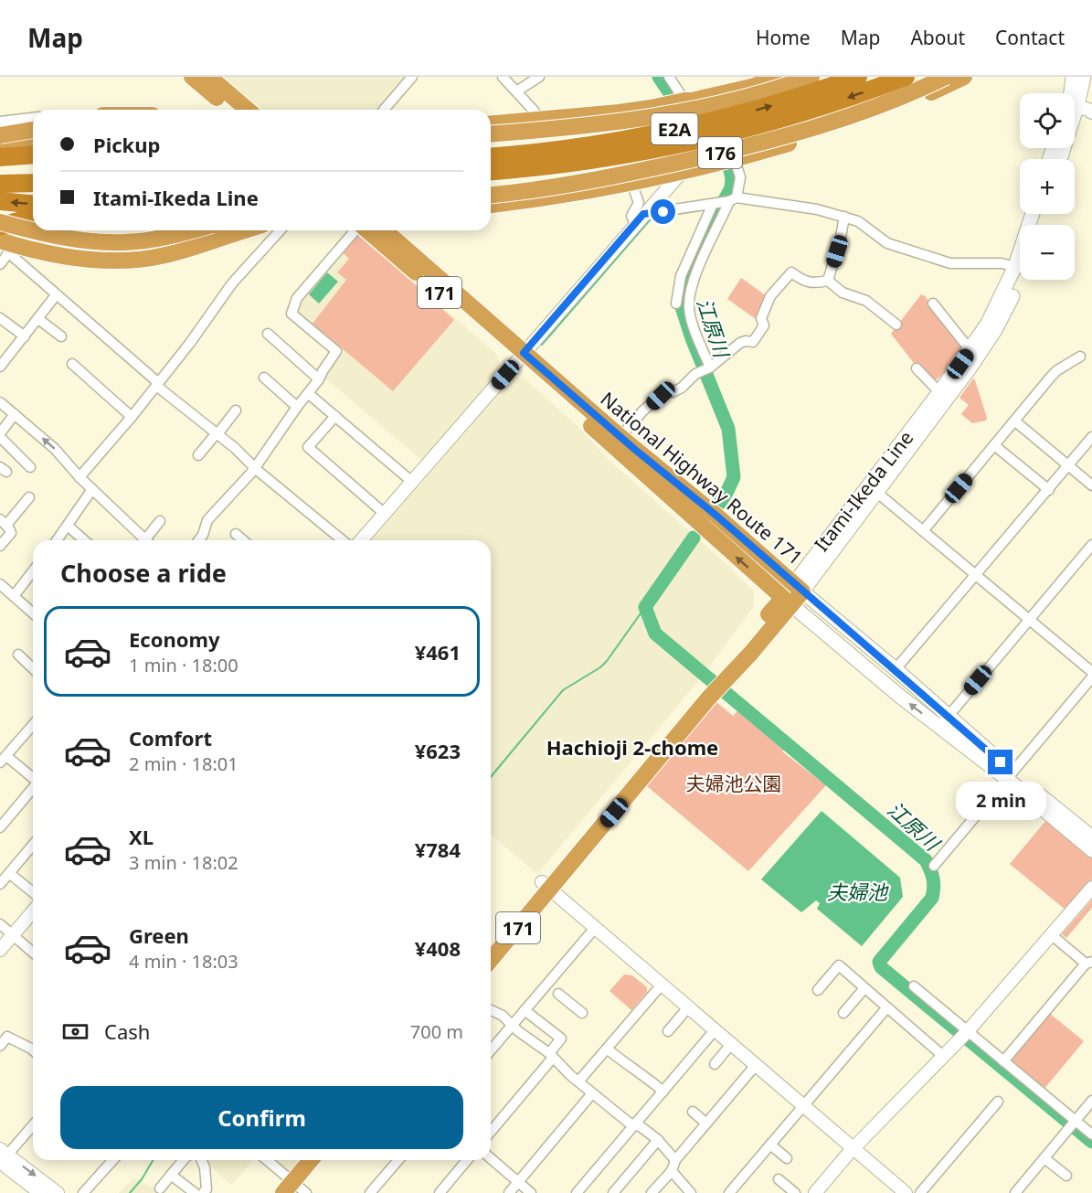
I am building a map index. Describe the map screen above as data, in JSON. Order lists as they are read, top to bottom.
{
  "streets": {
    "highway": [
      "E2A",
      "176",
      "171",
      "National Highway Route 171"
    ],
    "main road": ["Itami-Ikeda Line"]
  },
  "crossings": [
    ["National Highway Route 171", "Itami-Ikeda Line"]
  ],
  "districts": ["Hachioji 2-chome"],
  "water": ["江原川", "夫婦池"],
  "parks": ["夫婦池公園"],
  "page": {
    "header": "Map",
    "nav": [
      "Home",
      "Map",
      "About",
      "Contact"
    ],
    "map_buttons": ["+", "−"],
    "banner": ["Pickup", "Itami-Ikeda Line"],
    "heading": "Choose a ride",
    "list": [
      {
        "name": "Economy",
        "note": "1 min · 18:00",
        "value": "¥461"
      },
      {
        "name": "Comfort",
        "note": "2 min · 18:01",
        "value": "¥623"
      },
      {
        "name": "XL",
        "note": "3 min · 18:02",
        "value": "¥784"
      },
      {
        "name": "Green",
        "note": "4 min · 18:03",
        "value": "¥408"
      }
    ],
    "bubble": "2 min",
    "pay": ["Cash", "700 m"],
    "buttons": "Confirm"
  }
}
